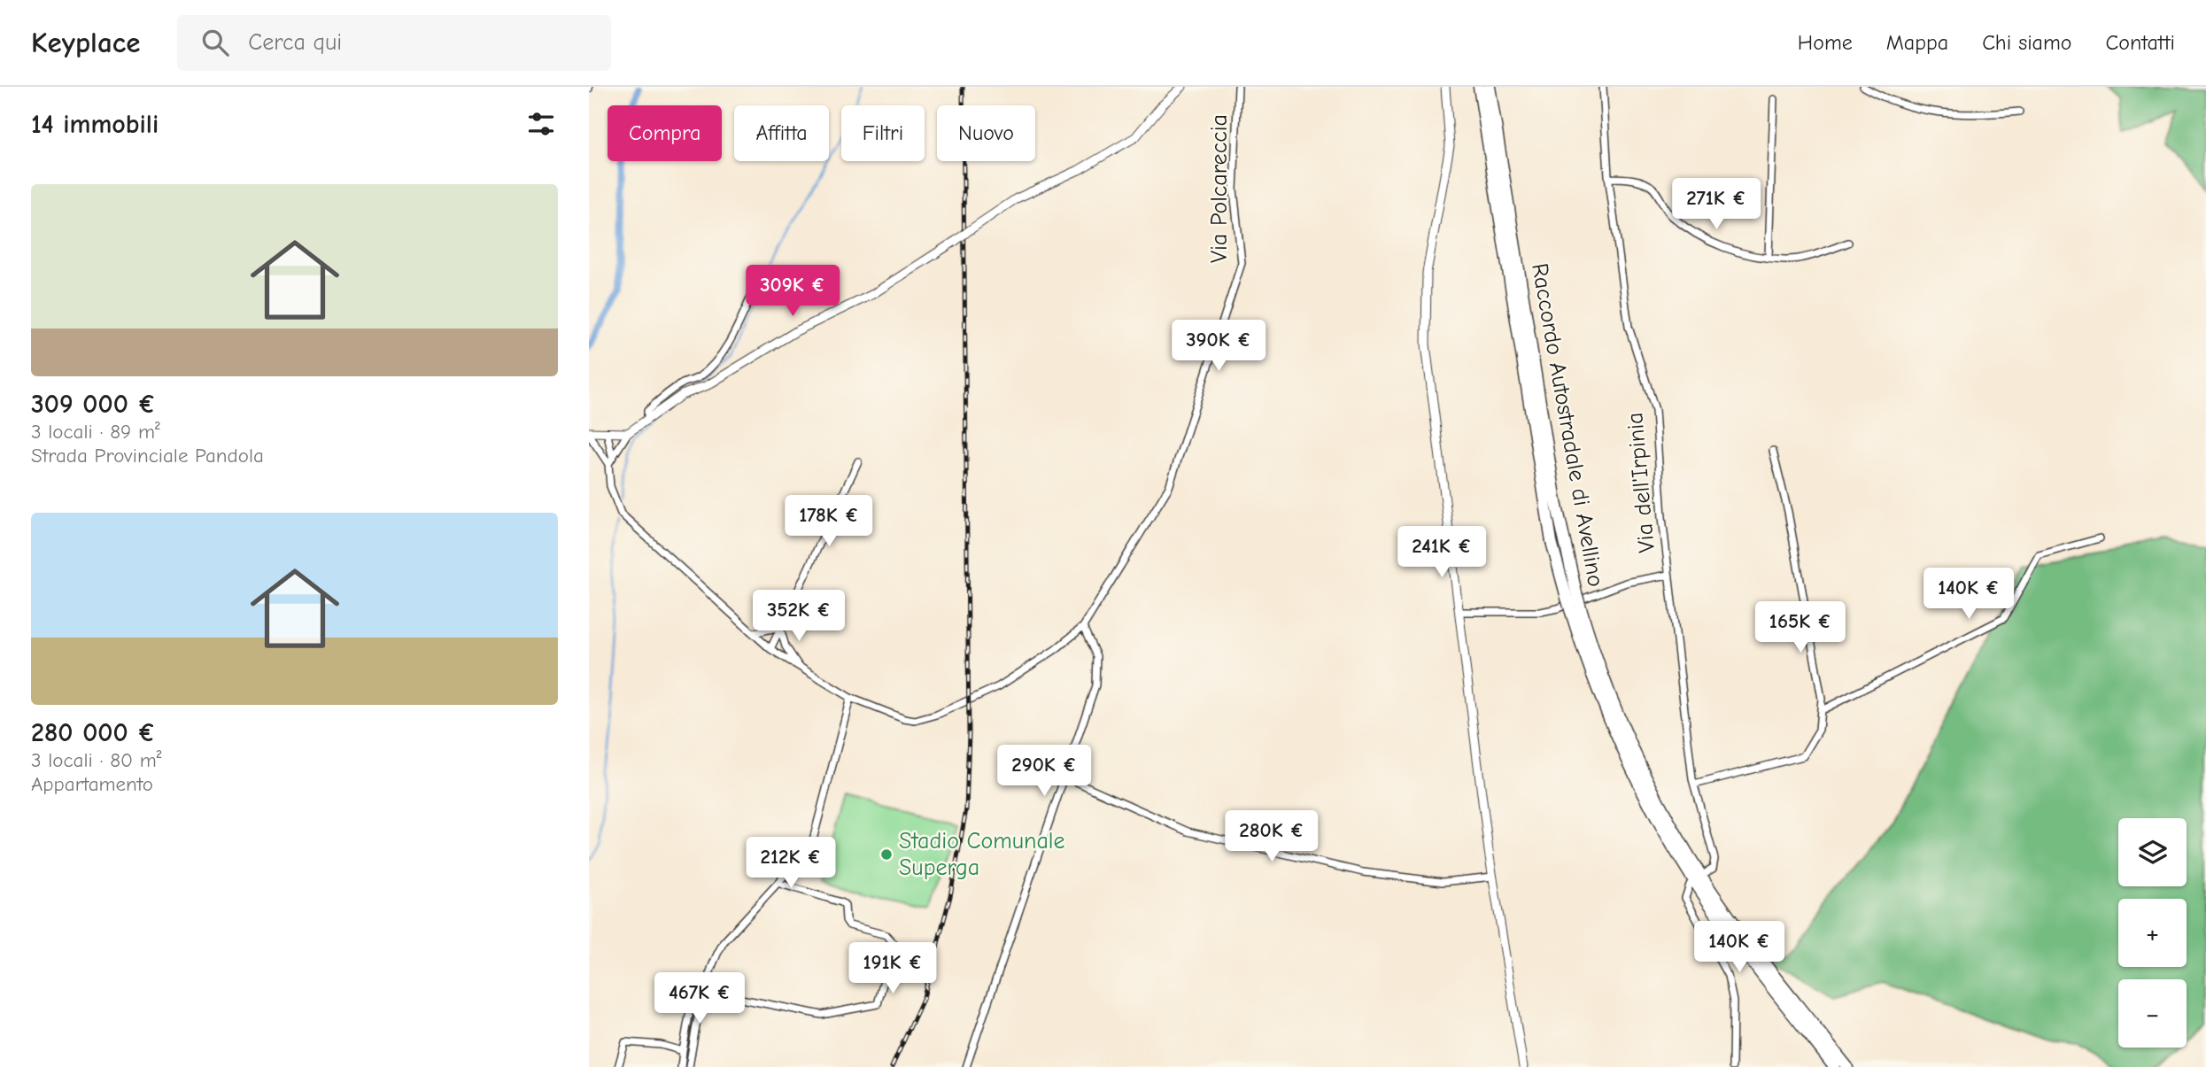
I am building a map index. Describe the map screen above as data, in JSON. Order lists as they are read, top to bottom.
{
  "streets": {
    "highway": ["Raccordo Autostradale di Avellino"],
    "street": ["Via Polcareccia", "Via dell'Irpinia"]
  },
  "places": ["Stadio Comunale Superga"],
  "page": {
    "header": "Keyplace",
    "search": "Cerca qui",
    "nav": [
      "Home",
      "Mappa",
      "Chi siamo",
      "Contatti"
    ],
    "heading": "14 immobili",
    "chip": [
      "Compra",
      "Affitta",
      "Filtri",
      "Nuovo"
    ],
    "list": [
      {
        "name": "309 000 €",
        "note": "3 locali · 89 m² · Strada Provinciale Pandola"
      },
      {
        "name": "280 000 €",
        "note": "3 locali · 80 m² · Appartamento"
      }
    ],
    "price": [
      "271K €",
      "309K €",
      "390K €",
      "178K €",
      "241K €",
      "140K €",
      "352K €",
      "165K €",
      "290K €",
      "280K €",
      "212K €",
      "140K €",
      "191K €",
      "467K €"
    ],
    "map_buttons": ["+", "−"]
  }
}
